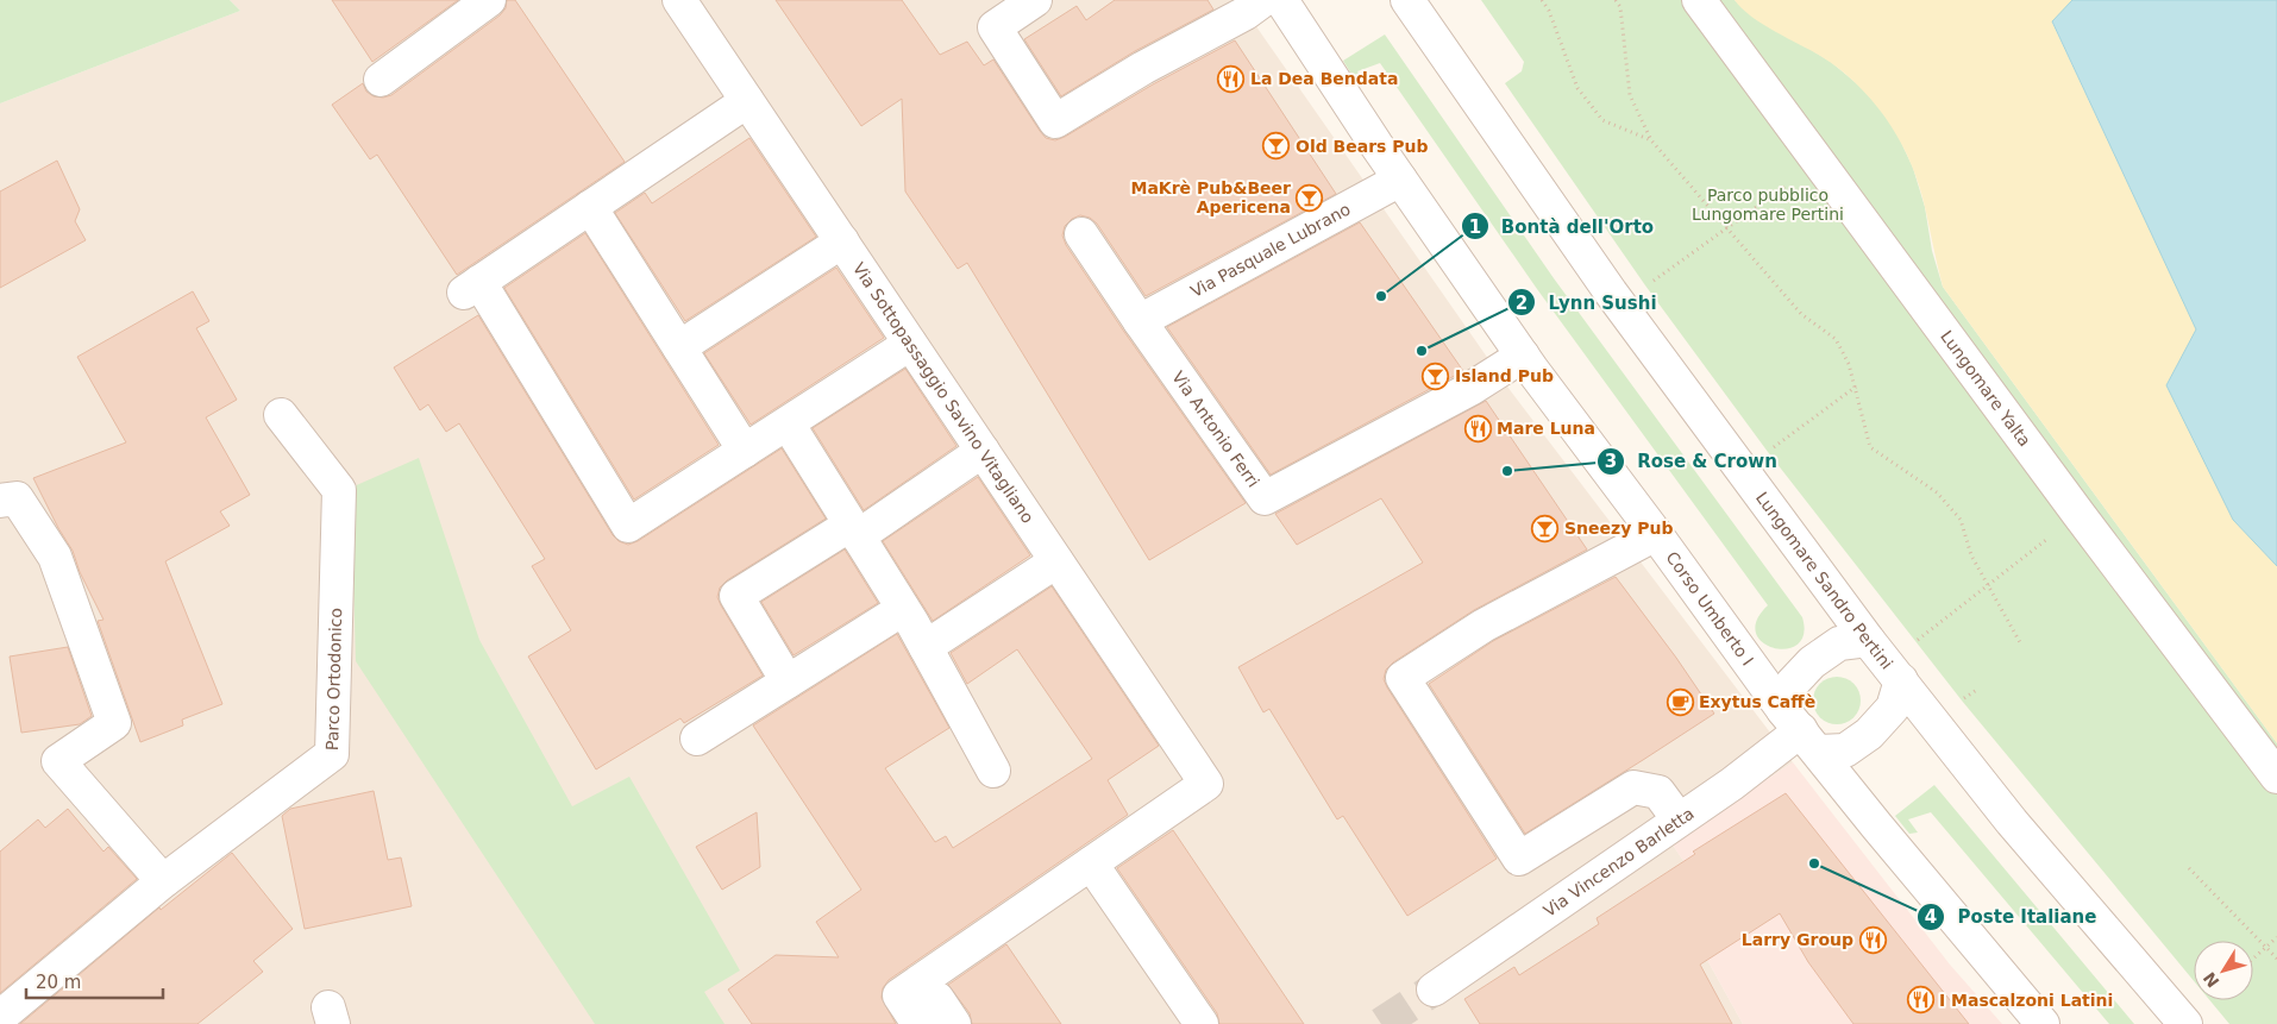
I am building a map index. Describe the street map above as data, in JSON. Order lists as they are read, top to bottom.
{
  "streets": {
    "street": [
      "Via Pasquale Lubrano",
      "Lungomare Yalta",
      "Via Sottopassaggio Savino Vitagliano",
      "Via Antonio Ferri",
      "Lungomare Sandro Pertini",
      "Corso Umberto I",
      "Parco Ortodonico",
      "Via Vincenzo Barletta"
    ]
  },
  "crossings": [
    ["Via Pasquale Lubrano", "Via Antonio Ferri"],
    ["Via Pasquale Lubrano", "Corso Umberto I"],
    ["Via Antonio Ferri", "Corso Umberto I"],
    ["Lungomare Sandro Pertini", "Corso Umberto I"],
    ["Lungomare Sandro Pertini", "Via Vincenzo Barletta"],
    ["Corso Umberto I", "Via Vincenzo Barletta"]
  ],
  "parks": ["Parco pubblico Lungomare Pertini"],
  "places": {
    "restaurant": [
      "La Dea Bendata",
      "Mare Luna",
      "Larry Group",
      "I Mascalzoni Latini"
    ],
    "bar": [
      "Old Bears Pub",
      "MaKrè Pub&Beer Apericena",
      "Island Pub",
      "Sneezy Pub"
    ],
    "other": [
      "Bontà dell'Orto",
      "Lynn Sushi",
      "Rose & Crown",
      "Poste Italiane"
    ],
    "cafe": ["Exytus Caffè"]
  },
  "scale_bar": "20 m",
  "north": "bottom left"
}
